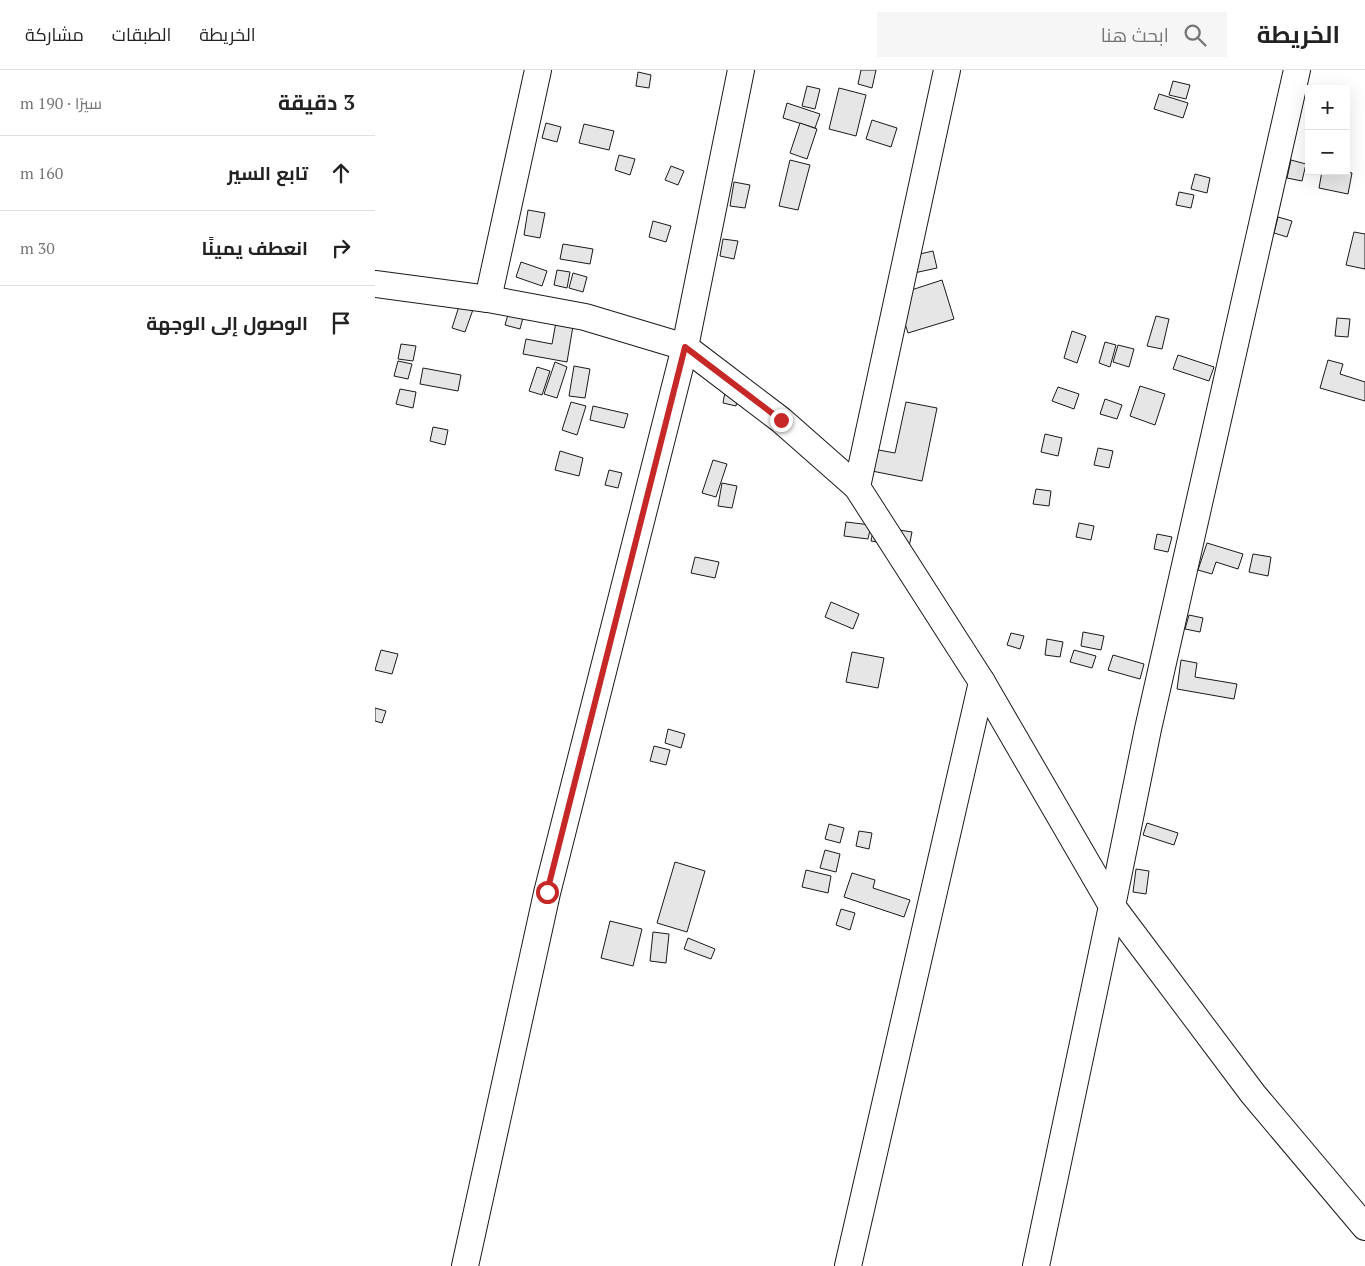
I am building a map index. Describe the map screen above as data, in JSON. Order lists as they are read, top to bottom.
{
  "page": {
    "header": "الخريطة",
    "search": "ابحث هنا",
    "nav": ["الخريطة", "الطبقات", "مشاركة"],
    "heading": ["3 دقيقة", "سيرًا · 190 m"],
    "map_buttons": ["+", "−"],
    "list": [
      ["تابع السير", "160 m"],
      ["انعطف يمينًا", "30 m"],
      "الوصول إلى الوجهة"
    ]
  }
}
